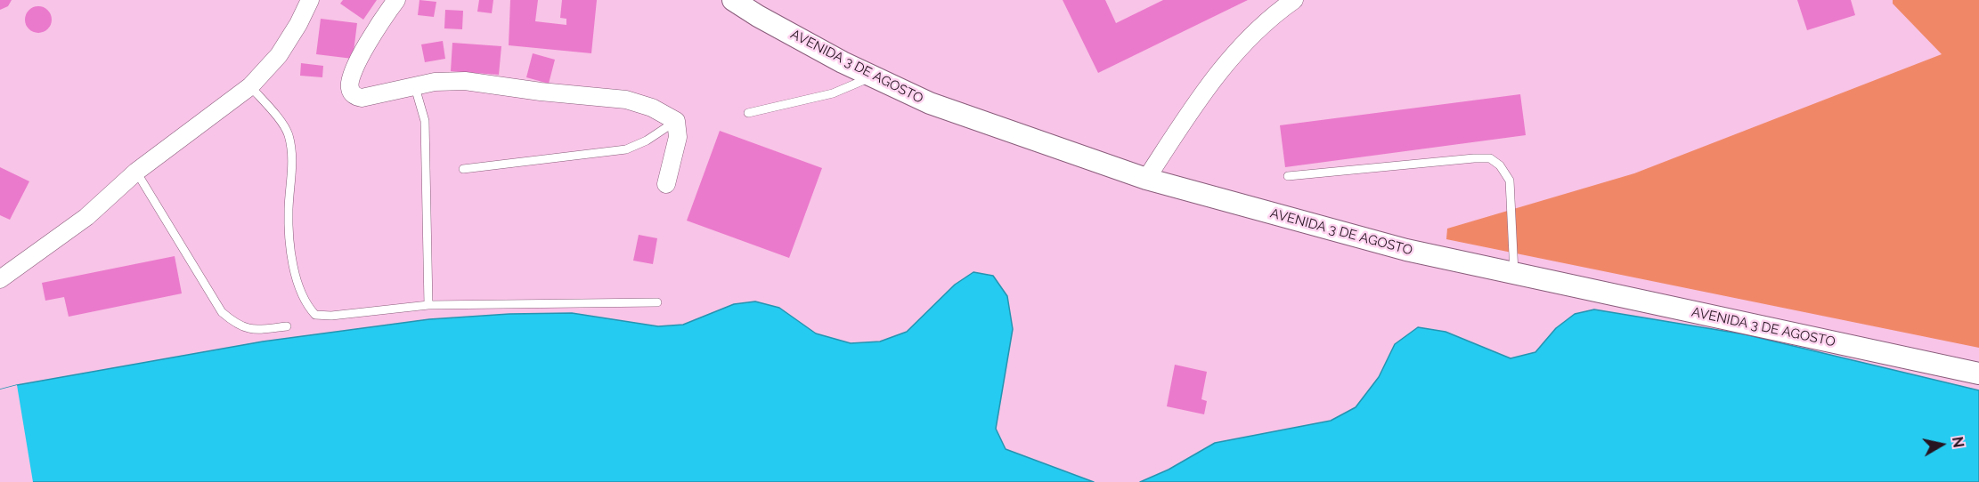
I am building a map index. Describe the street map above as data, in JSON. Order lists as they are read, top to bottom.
{
  "streets": {
    "street": ["AVENIDA 3 DE AGOSTO"]
  },
  "north": "right"
}
